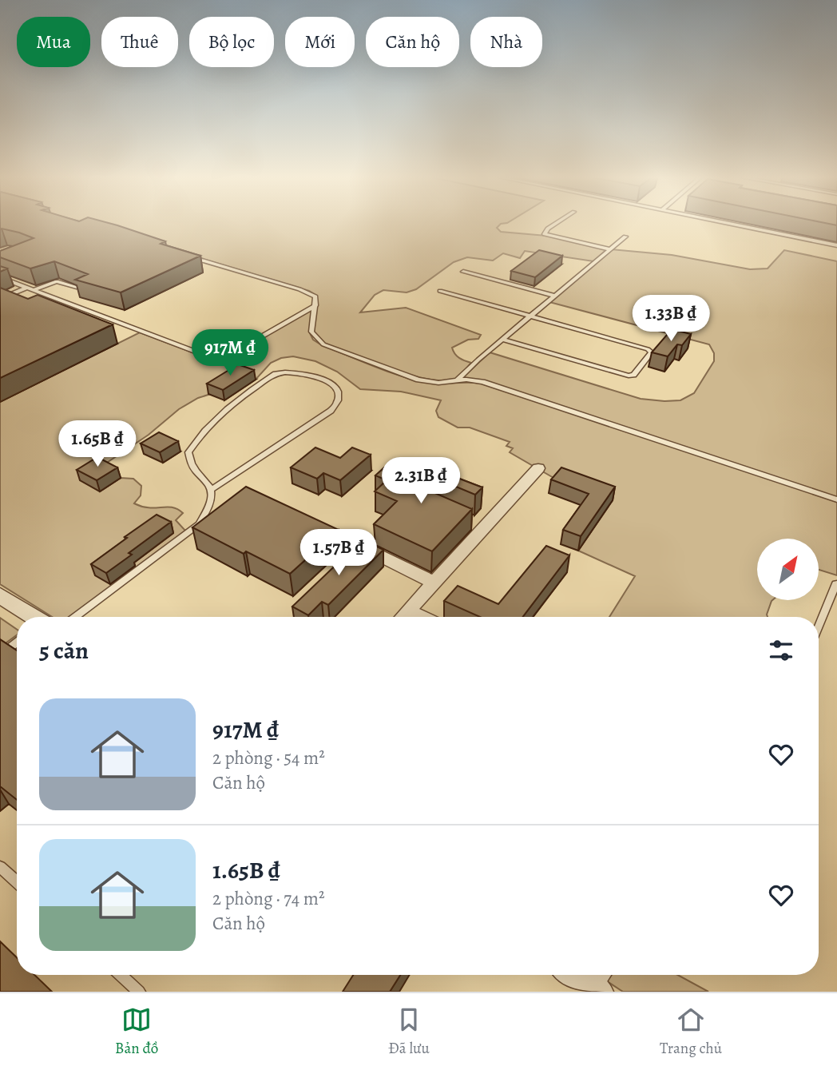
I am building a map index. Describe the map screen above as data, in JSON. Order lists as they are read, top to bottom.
{
  "north": "top right",
  "page": {
    "chip": [
      "Mua",
      "Thuê",
      "Bộ lọc",
      "Mới",
      "Căn hộ",
      "Nhà"
    ],
    "price": [
      "1.33B ₫",
      "917M ₫",
      "1.65B ₫",
      "2.31B ₫",
      "1.57B ₫"
    ],
    "heading": "5 căn",
    "list": [
      {
        "name": "917M ₫",
        "note": "2 phòng · 54 m² · Căn hộ"
      },
      {
        "name": "1.65B ₫",
        "note": "2 phòng · 74 m² · Căn hộ"
      }
    ],
    "tabs": ["Bản đồ", "Đã lưu", "Trang chủ"]
  }
}
